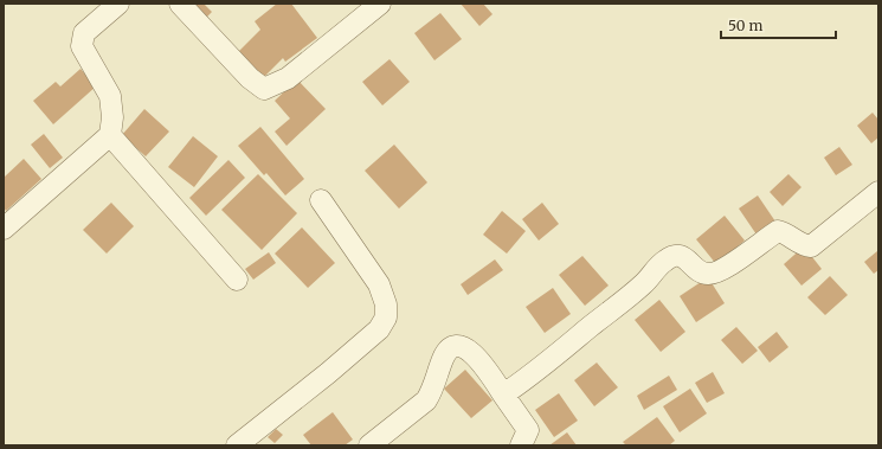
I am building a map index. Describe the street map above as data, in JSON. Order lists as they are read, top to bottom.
{
  "scale_bar": "50 m"
}
